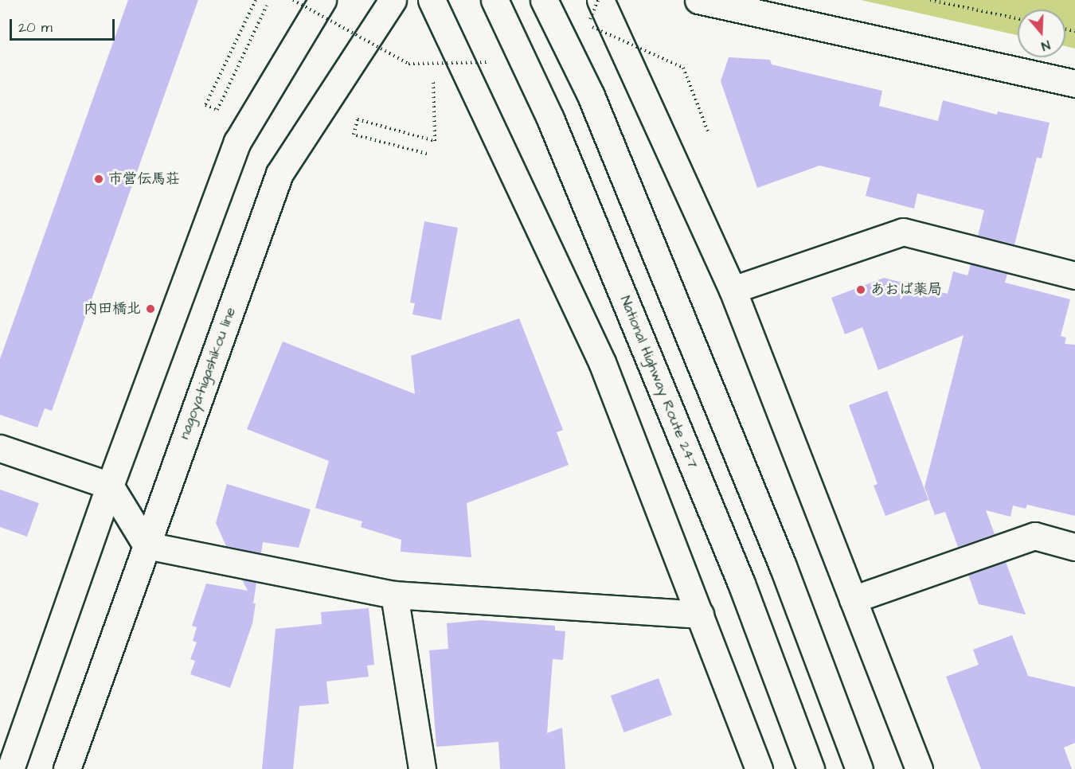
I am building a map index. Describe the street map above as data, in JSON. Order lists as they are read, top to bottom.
{
  "streets": {
    "main road": ["nagoya-higashikou line", "National Highway Route 247"]
  },
  "places": ["市営伝馬荘", "あおば薬局", "内田橋北"],
  "scale_bar": "20 m",
  "north": "bottom"
}
